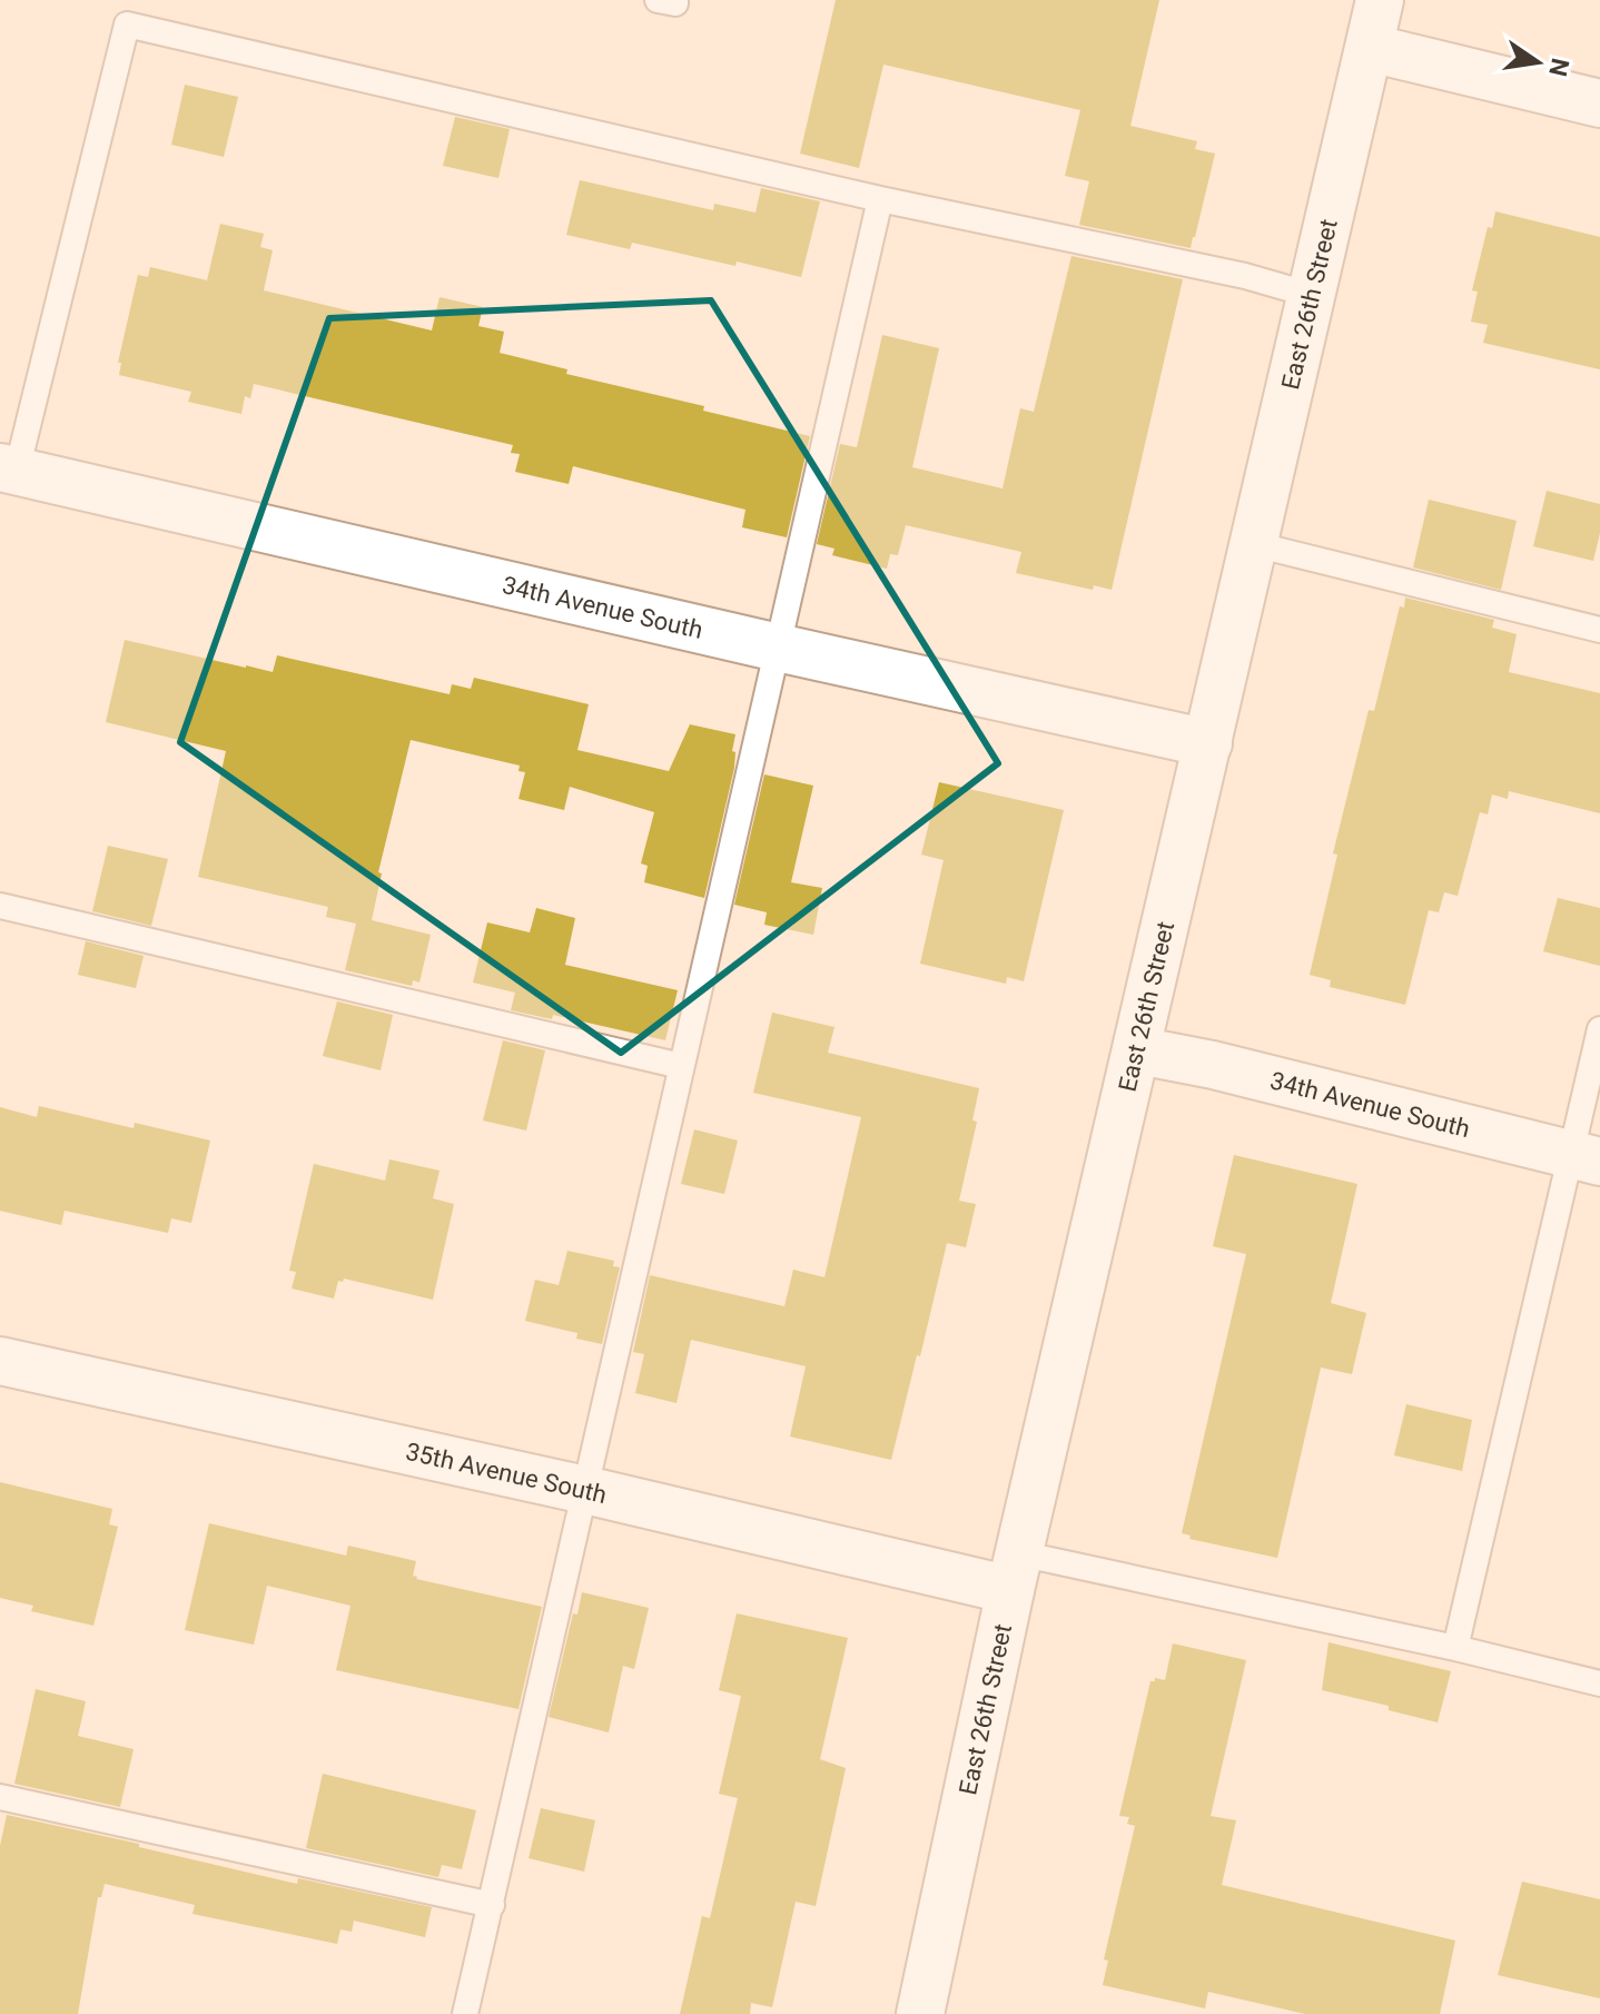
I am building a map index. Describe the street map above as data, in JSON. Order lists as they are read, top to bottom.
{
  "streets": {
    "street": ["East 26th Street", "34th Avenue South", "35th Avenue South"]
  },
  "crossings": [
    ["East 26th Street", "34th Avenue South"],
    ["East 26th Street", "35th Avenue South"]
  ],
  "north": "right"
}
